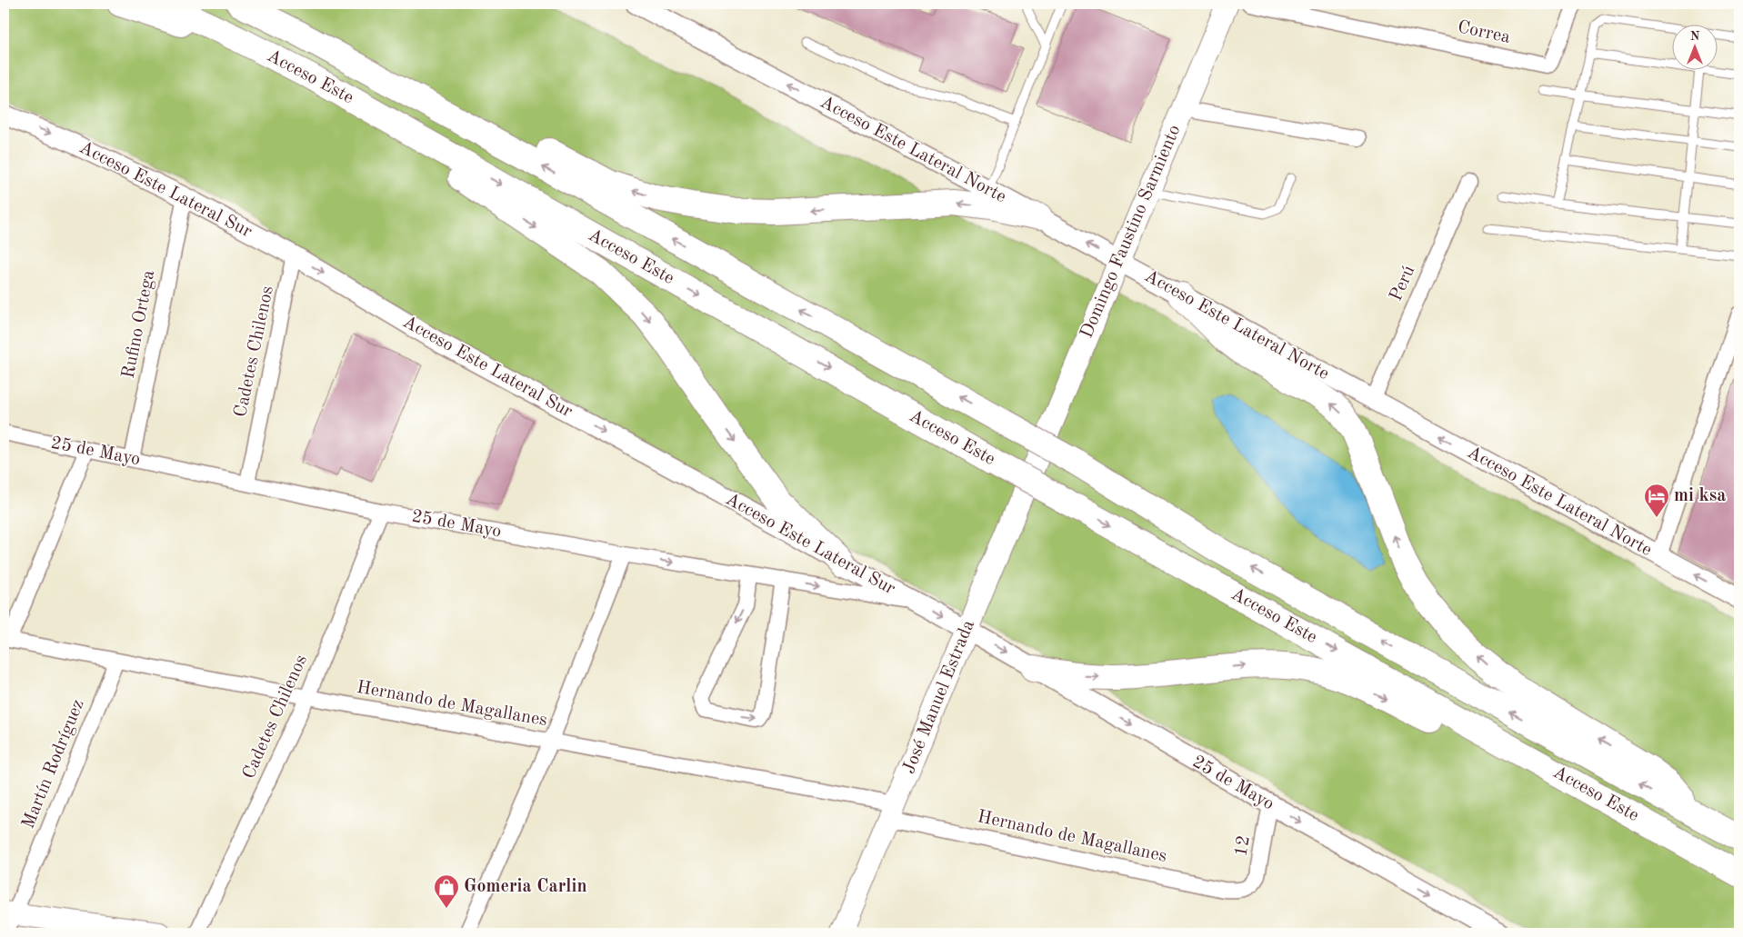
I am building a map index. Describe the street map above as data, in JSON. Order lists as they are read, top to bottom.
{
  "streets": {
    "highway": ["Acceso Este"],
    "main road": ["Domingo Faustino Sarmiento", "José Manuel Estrada"],
    "street": [
      "Correa",
      "Acceso Este Lateral Norte",
      "Acceso Este Lateral Sur",
      "Perú",
      "Rufino Ortega",
      "Cadetes Chilenos",
      "25 de Mayo",
      "Hernando de Magallanes",
      "Martín Rodríguez",
      "12"
    ]
  },
  "crossings": [
    ["Acceso Este Lateral Norte", "Domingo Faustino Sarmiento"],
    ["Acceso Este Lateral Norte", "Perú"],
    ["Acceso Este Lateral Sur", "Rufino Ortega"],
    ["Acceso Este Lateral Sur", "Cadetes Chilenos"],
    ["Acceso Este Lateral Sur", "25 de Mayo"],
    ["Acceso Este Lateral Sur", "José Manuel Estrada"],
    ["Domingo Faustino Sarmiento", "José Manuel Estrada"],
    ["Rufino Ortega", "25 de Mayo"],
    ["Cadetes Chilenos", "25 de Mayo"],
    ["Cadetes Chilenos", "Hernando de Magallanes"],
    ["25 de Mayo", "José Manuel Estrada"],
    ["25 de Mayo", "12"],
    ["José Manuel Estrada", "Hernando de Magallanes"],
    ["Hernando de Magallanes", "Martín Rodríguez"],
    ["Hernando de Magallanes", "12"]
  ],
  "one_way": ["Acceso Este Lateral Norte", "Acceso Este Lateral Sur", "25 de Mayo"],
  "places": {
    "hotel": ["mi ksa"],
    "shop": ["Gomeria Carlin"]
  },
  "north": "top"
}
